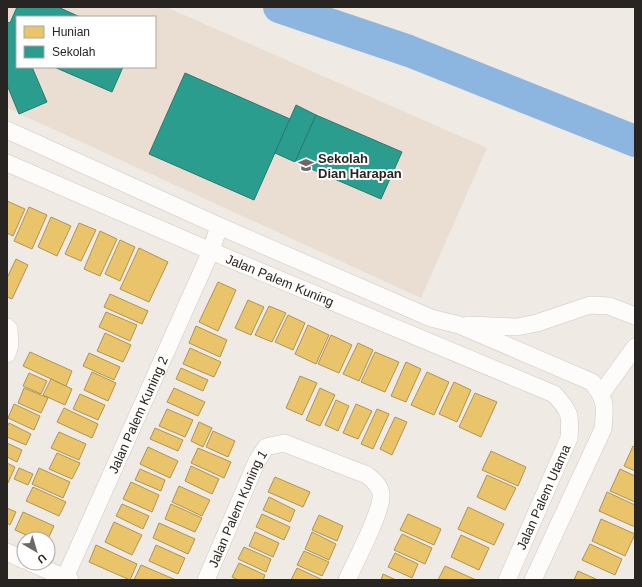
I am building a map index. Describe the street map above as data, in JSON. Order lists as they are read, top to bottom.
{
  "streets": {
    "street": [
      "Jalan Palem Kuning",
      "Jalan Palem Kuning 2",
      "Jalan Palem Utama",
      "Jalan Palem Kuning 1"
    ]
  },
  "crossings": [
    ["Jalan Palem Kuning", "Jalan Palem Kuning 2"],
    ["Jalan Palem Kuning", "Jalan Palem Utama"]
  ],
  "places": {
    "school or university": ["Sekolah Dian Harapan"]
  },
  "legend": ["Hunian", "Sekolah"],
  "north": "bottom right"
}
